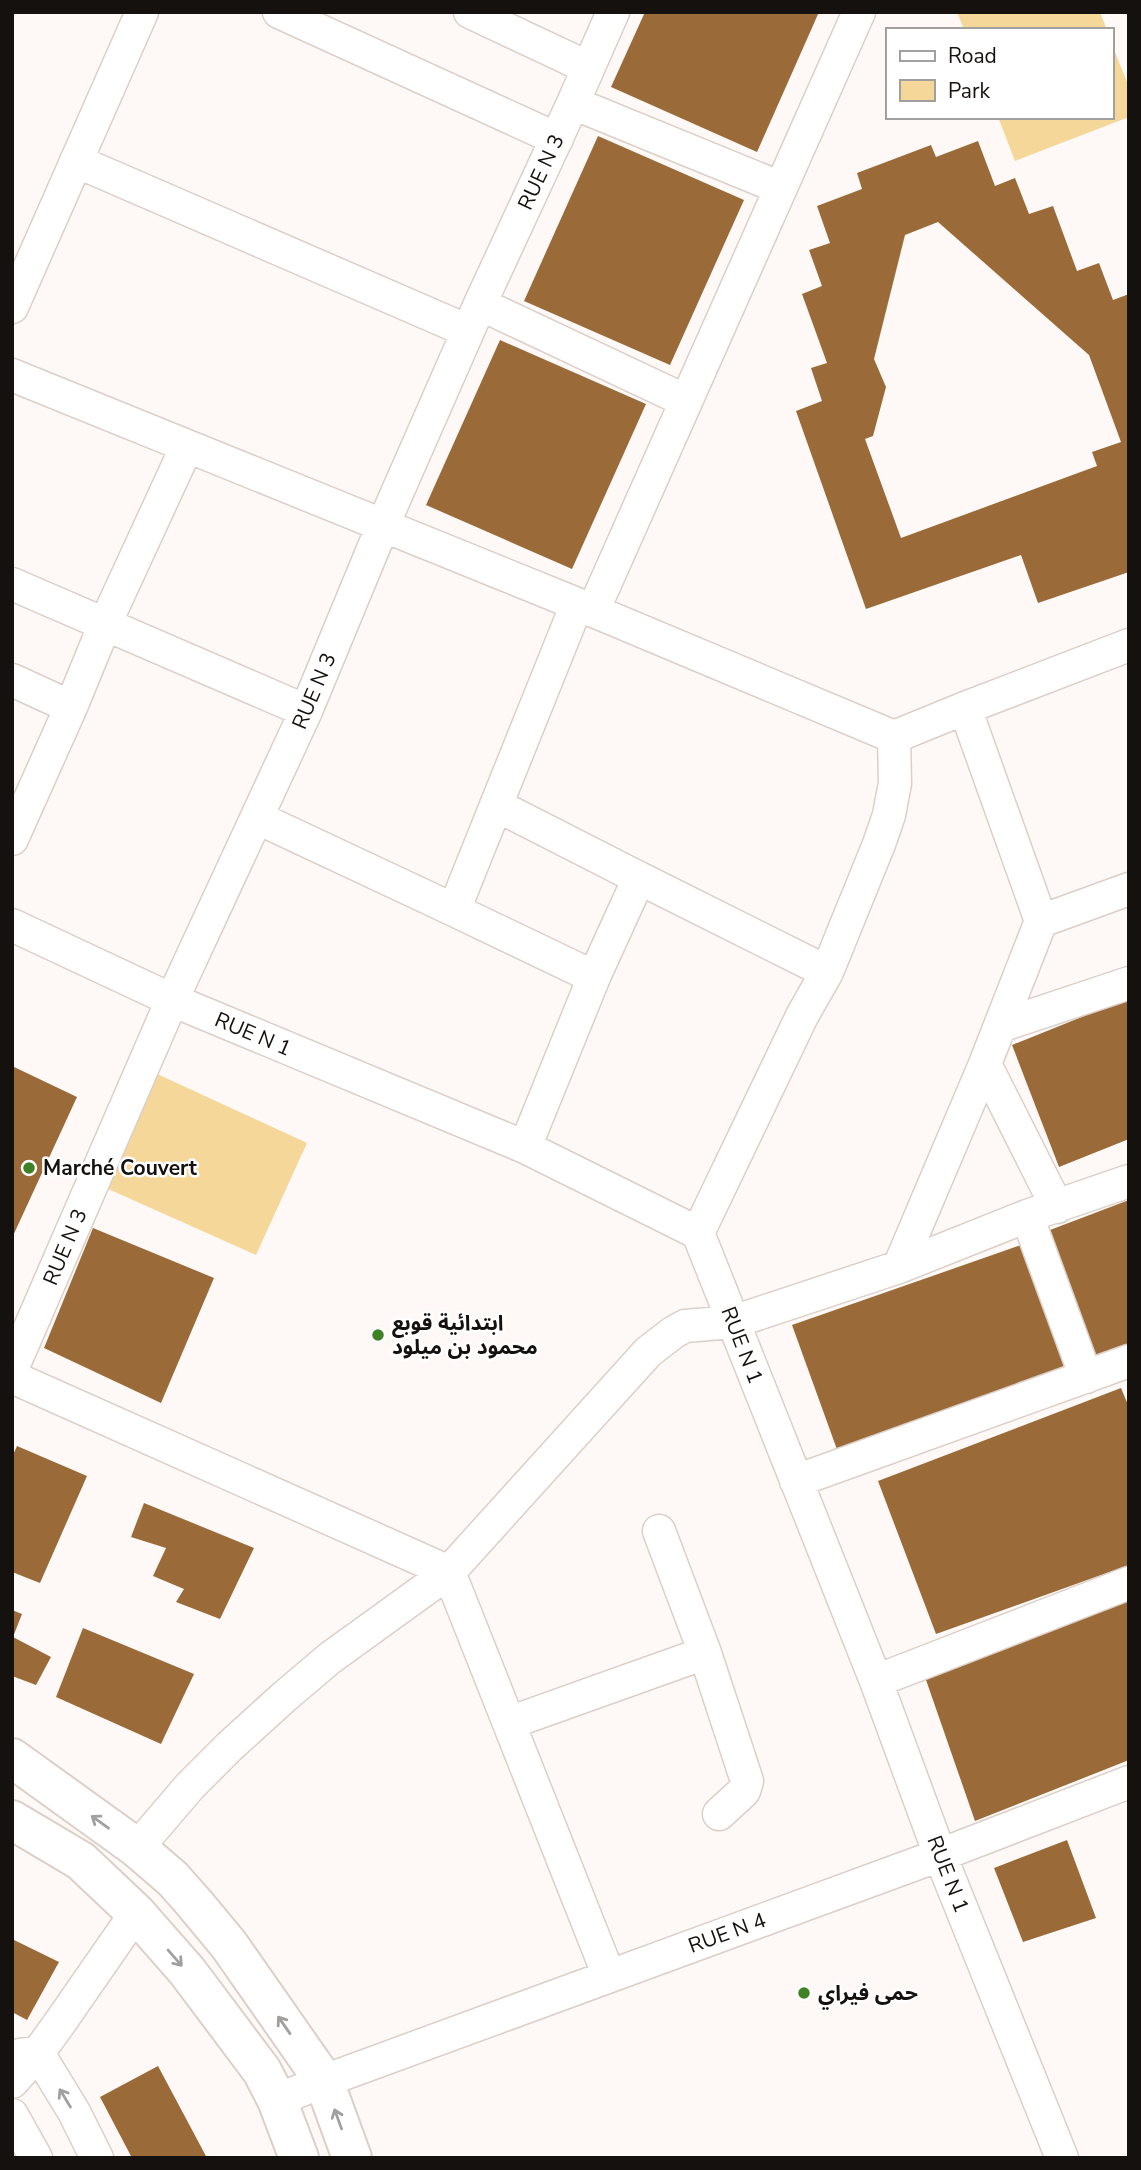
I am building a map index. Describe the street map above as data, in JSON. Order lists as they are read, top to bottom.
{
  "streets": {
    "street": ["RUE N 3", "RUE N 1", "RUE N 4"]
  },
  "crossings": [
    ["RUE N 3", "RUE N 1"],
    ["RUE N 1", "RUE N 4"]
  ],
  "places": ["Marché Couvert", "ابتدائية قوبع محمود بن ميلود", "حمى فيراي"],
  "legend": ["Road", "Park"]
}
